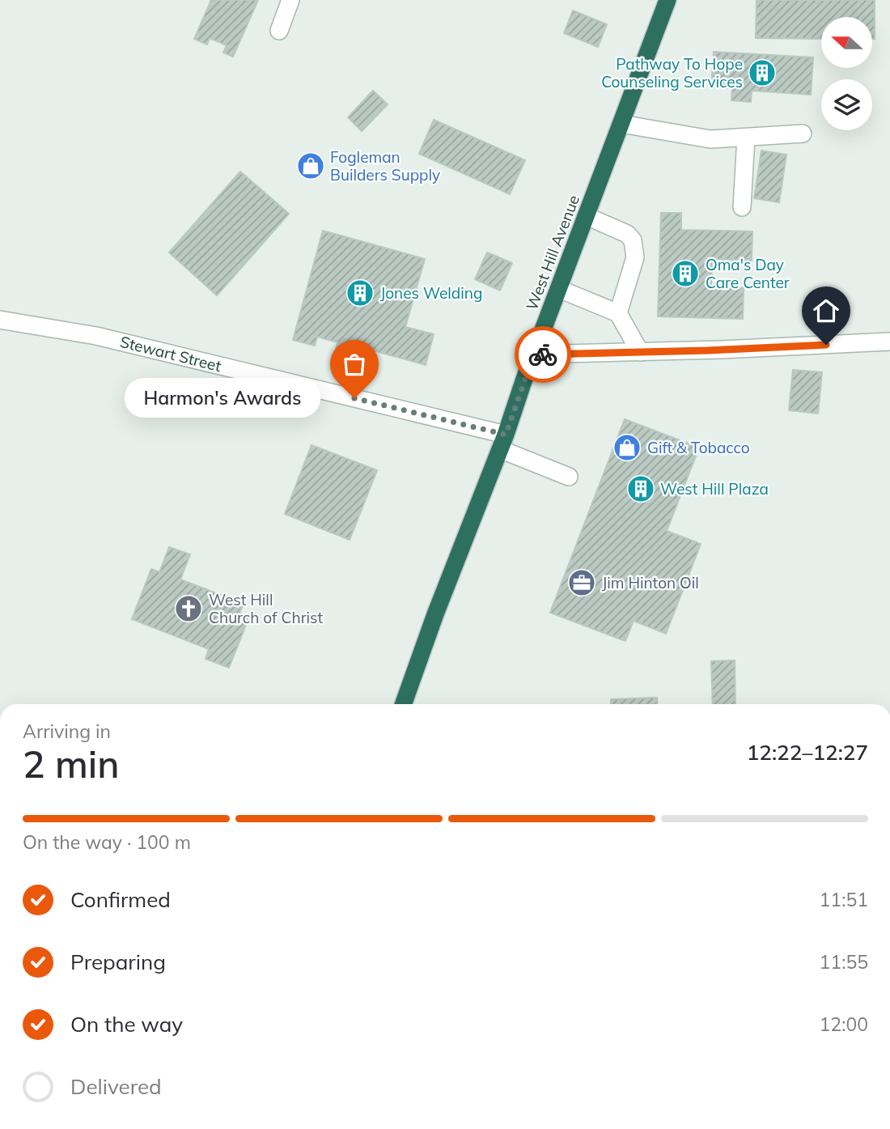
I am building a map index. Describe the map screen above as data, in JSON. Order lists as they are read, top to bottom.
{
  "streets": {
    "highway": ["West Hill Avenue"],
    "street": ["Stewart Street"]
  },
  "crossings": [
    ["West Hill Avenue", "Stewart Street"]
  ],
  "places": {
    "building": [
      "Pathway To Hope Counseling Services",
      "Oma's Day Care Center",
      "Jones Welding",
      "West Hill Plaza"
    ],
    "shop": ["Fogleman Builders Supply", "Gift & Tobacco"],
    "other": ["Harmon's Awards"],
    "office": ["Jim Hinton Oil"],
    "church": ["West Hill Church of Christ"]
  },
  "north": "left",
  "page": {
    "bubble": "Harmon's Awards",
    "heading": ["2 min", "Arriving in", "12:22–12:27"],
    "bar": "On the way · 100 m",
    "list": [
      ["Confirmed", "11:51"],
      ["Preparing", "11:55"],
      ["On the way", "12:00"],
      "Delivered"
    ]
  }
}
